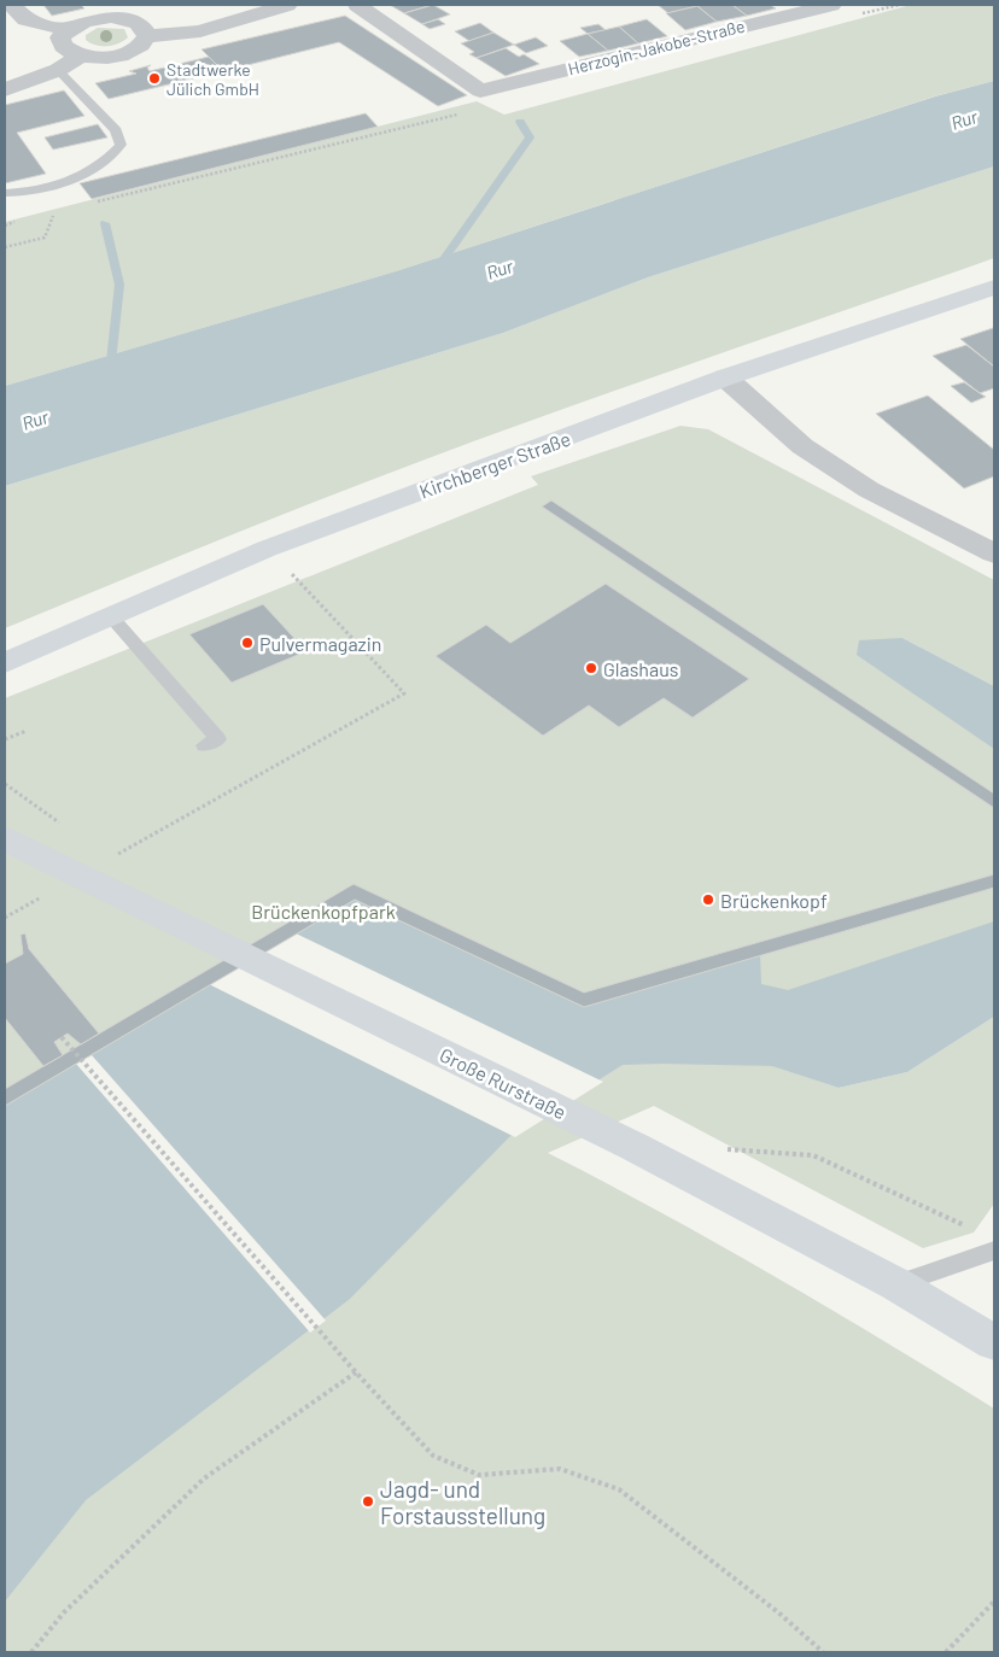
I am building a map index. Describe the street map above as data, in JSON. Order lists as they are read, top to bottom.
{
  "streets": {
    "main road": ["Kirchberger Straße", "Große Rurstraße"],
    "street": ["Herzogin-Jakobe-Straße"]
  },
  "water": ["Rur"],
  "parks": ["Brückenkopfpark"],
  "places": [
    "Stadtwerke Jülich GmbH",
    "Pulvermagazin",
    "Glashaus",
    "Brückenkopf",
    "Jagd- und Forstausstellung"
  ]
}
